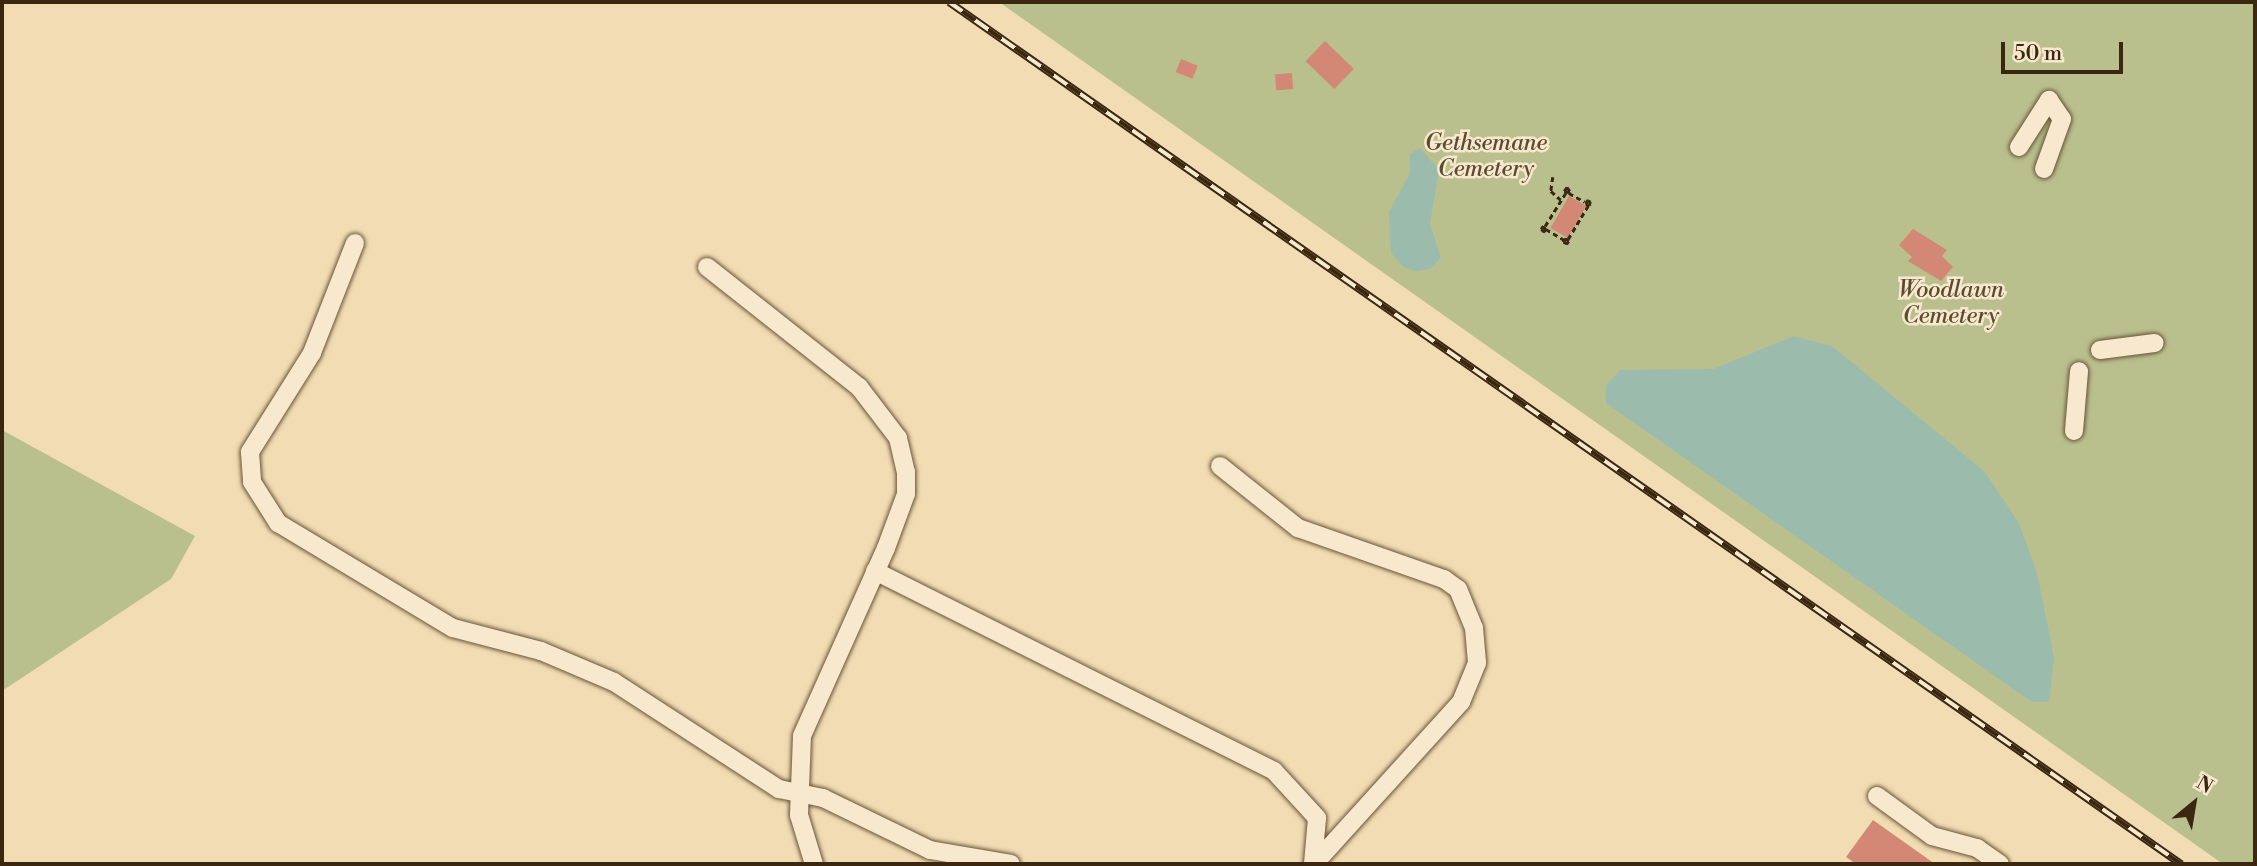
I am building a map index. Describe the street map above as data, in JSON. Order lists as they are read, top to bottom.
{
  "parks": ["Gethsemane Cemetery", "Woodlawn Cemetery"],
  "scale_bar": "50 m",
  "north": "top right"
}
